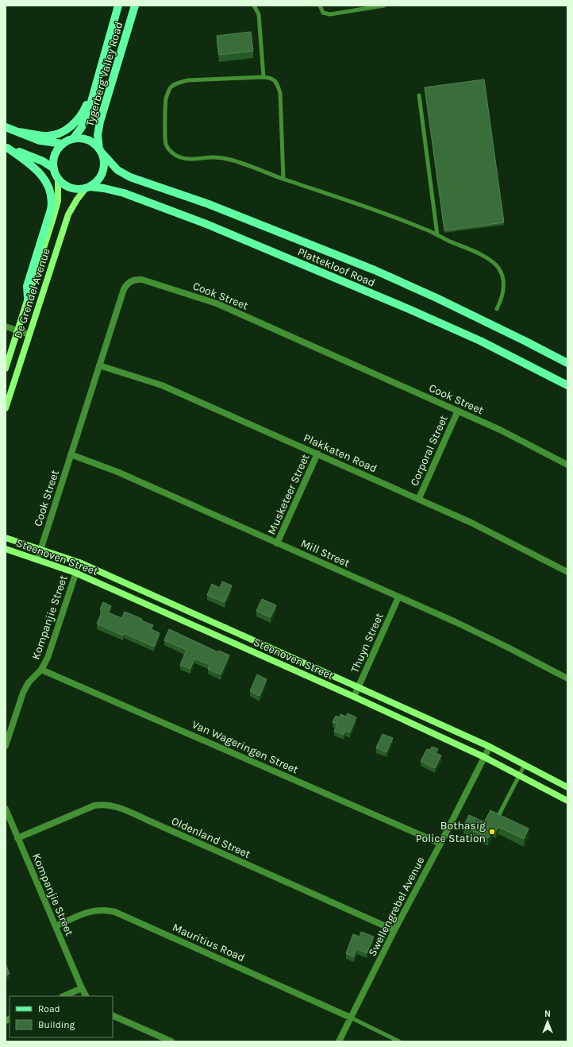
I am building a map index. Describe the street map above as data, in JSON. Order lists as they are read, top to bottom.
{
  "streets": {
    "main road": ["Tygerberg Valley Road", "Plattekloof Road"],
    "street": [
      "De Grendel Avenue",
      "Cook Street",
      "Corporal Street",
      "Plakkaten Road",
      "Musketeer Street",
      "Mill Street",
      "Steenoven Street",
      "Kompanjie Street",
      "Thuyn Street",
      "Van Wageringen Street",
      "Oldenland Street",
      "Swellengrebel Avenue",
      "Mauritius Road"
    ]
  },
  "crossings": [
    ["Tygerberg Valley Road", "Plattekloof Road"],
    ["Tygerberg Valley Road", "De Grendel Avenue"],
    ["Plattekloof Road", "De Grendel Avenue"],
    ["Cook Street", "Corporal Street"],
    ["Cook Street", "Plakkaten Road"],
    ["Cook Street", "Mill Street"],
    ["Cook Street", "Steenoven Street"],
    ["Corporal Street", "Plakkaten Road"],
    ["Plakkaten Road", "Musketeer Street"],
    ["Musketeer Street", "Mill Street"],
    ["Mill Street", "Thuyn Street"],
    ["Steenoven Street", "Kompanjie Street"],
    ["Steenoven Street", "Thuyn Street"],
    ["Steenoven Street", "Swellengrebel Avenue"],
    ["Kompanjie Street", "Van Wageringen Street"],
    ["Kompanjie Street", "Oldenland Street"],
    ["Kompanjie Street", "Mauritius Road"],
    ["Van Wageringen Street", "Swellengrebel Avenue"],
    ["Oldenland Street", "Swellengrebel Avenue"],
    ["Swellengrebel Avenue", "Mauritius Road"]
  ],
  "places": ["Bothasig Police Station"],
  "legend": ["Road", "Building"],
  "north": "top"
}
